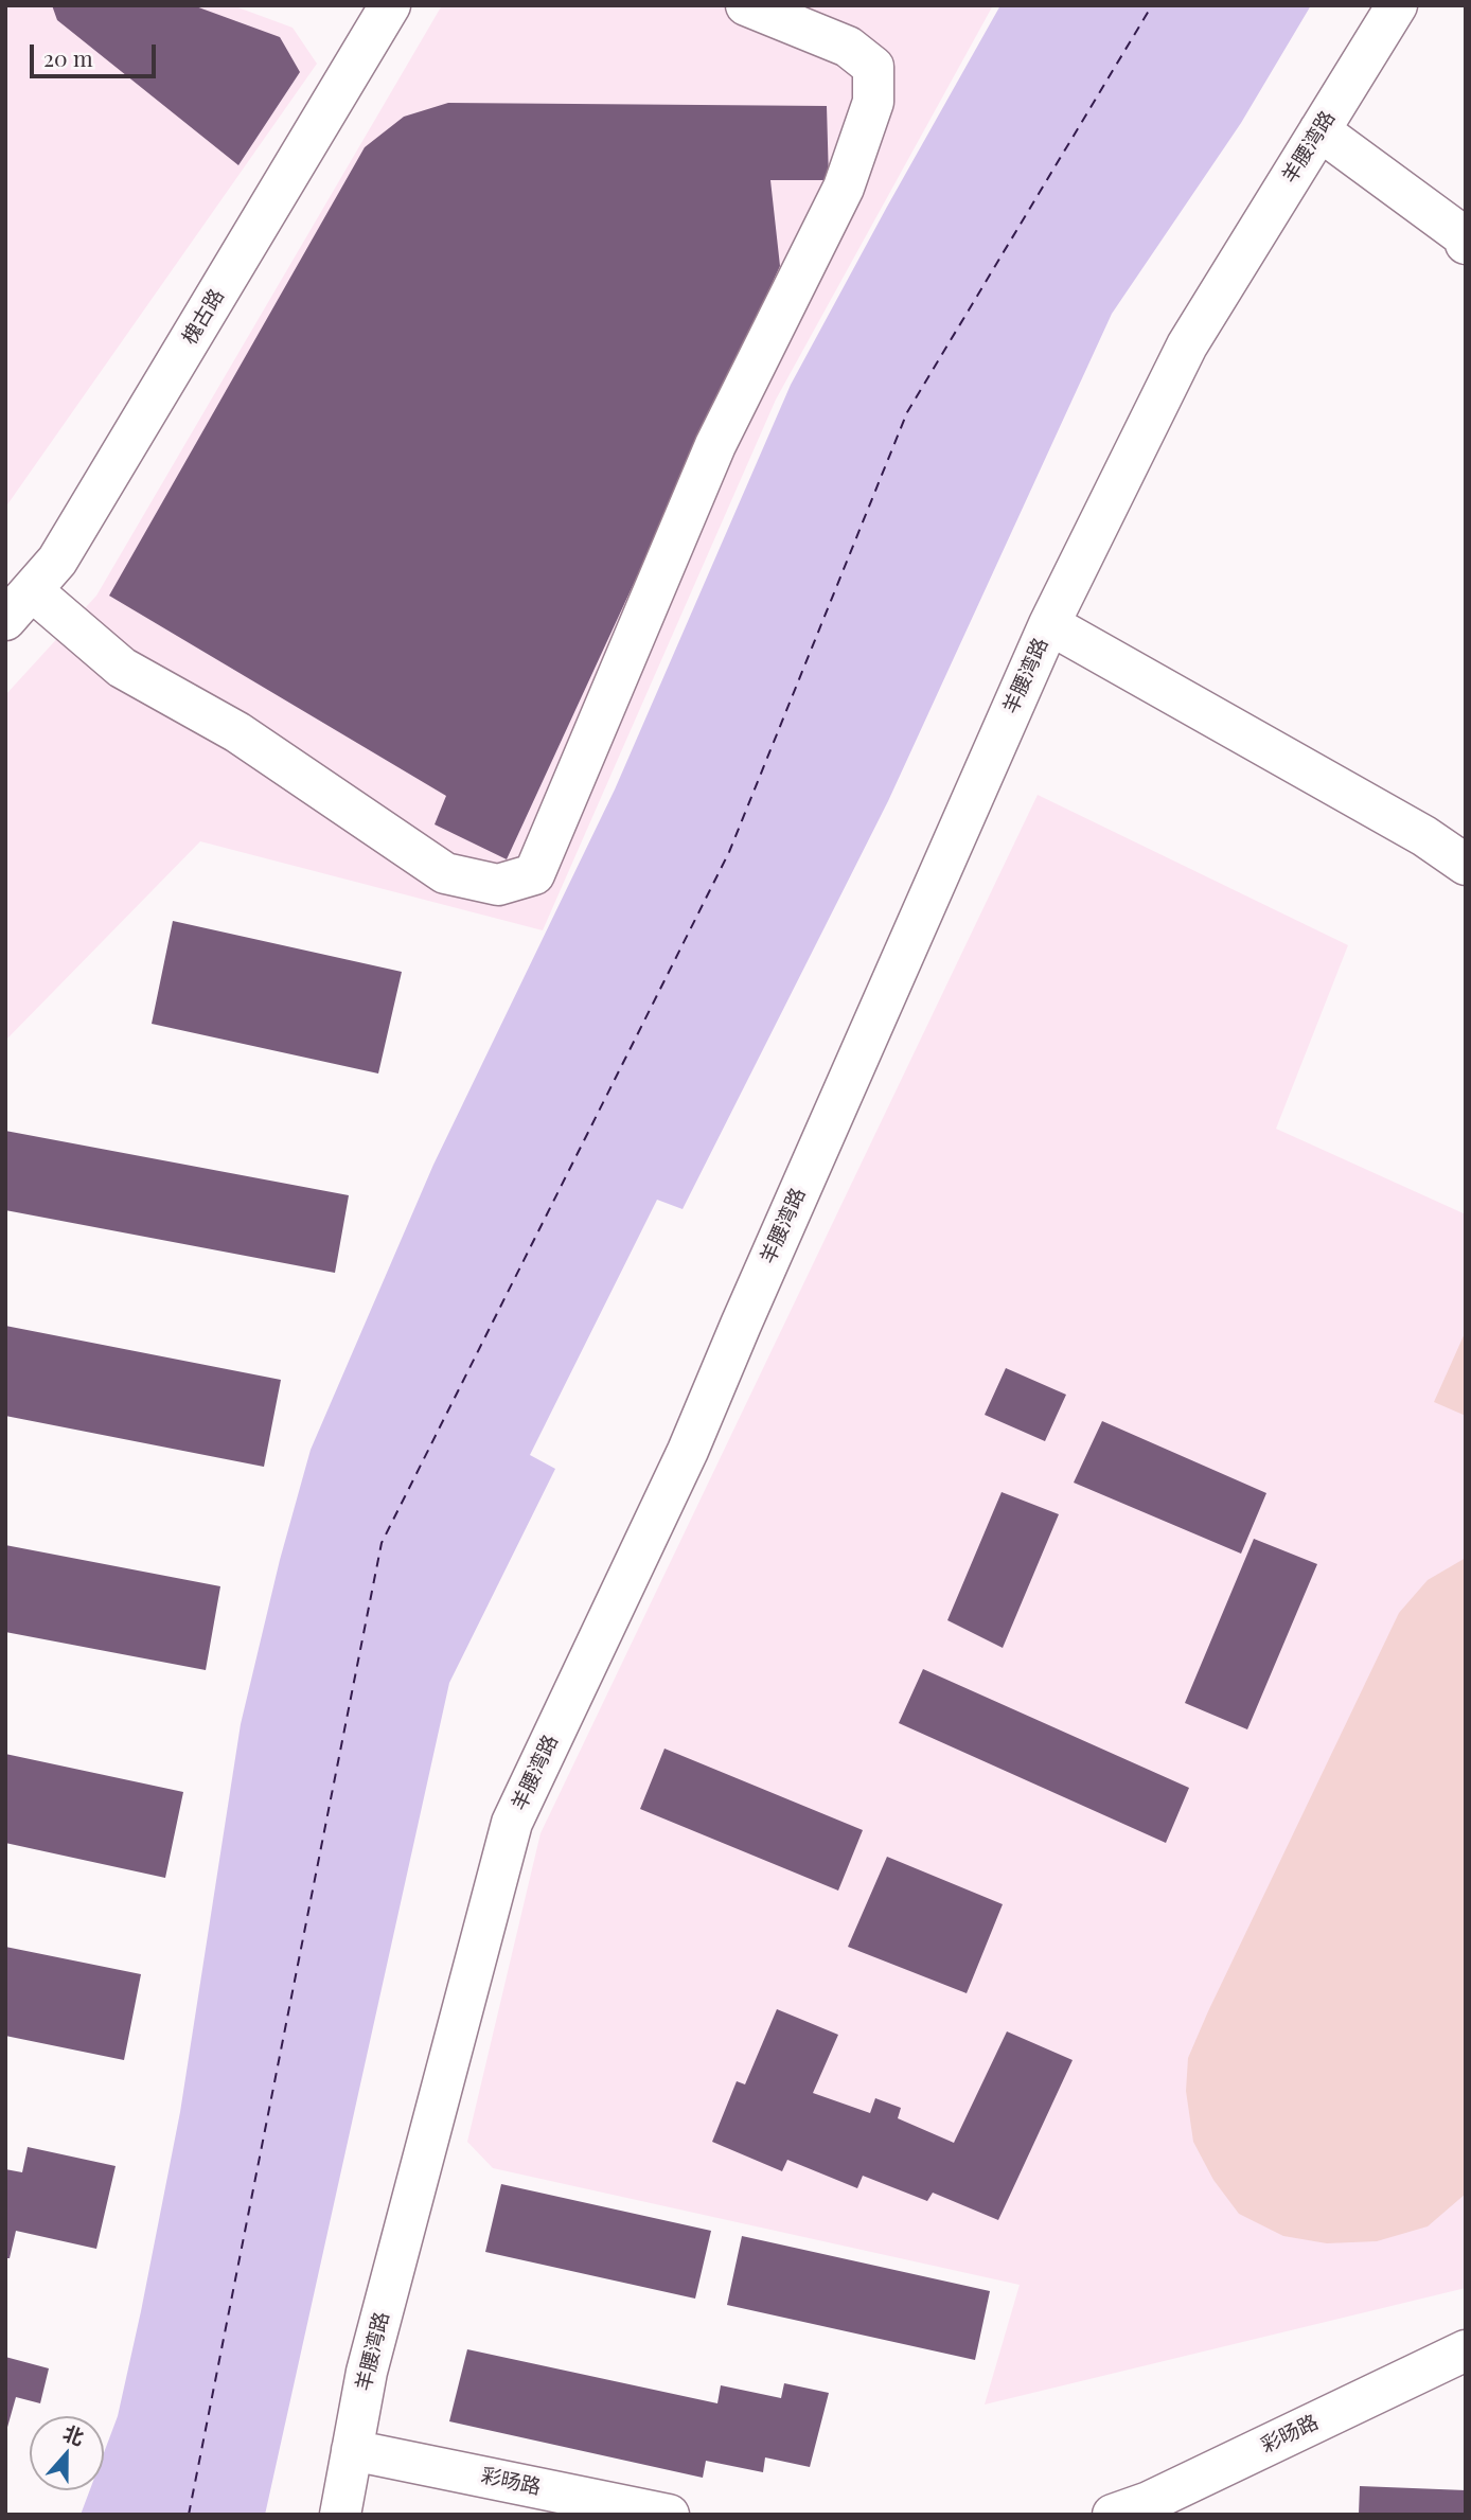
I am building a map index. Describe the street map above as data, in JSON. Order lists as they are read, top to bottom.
{
  "streets": {
    "street": ["羊腰湾路", "槐古路", "彩旸路"]
  },
  "crossings": [
    ["羊腰湾路", "彩旸路"]
  ],
  "scale_bar": "20 m",
  "north": "top"
}
